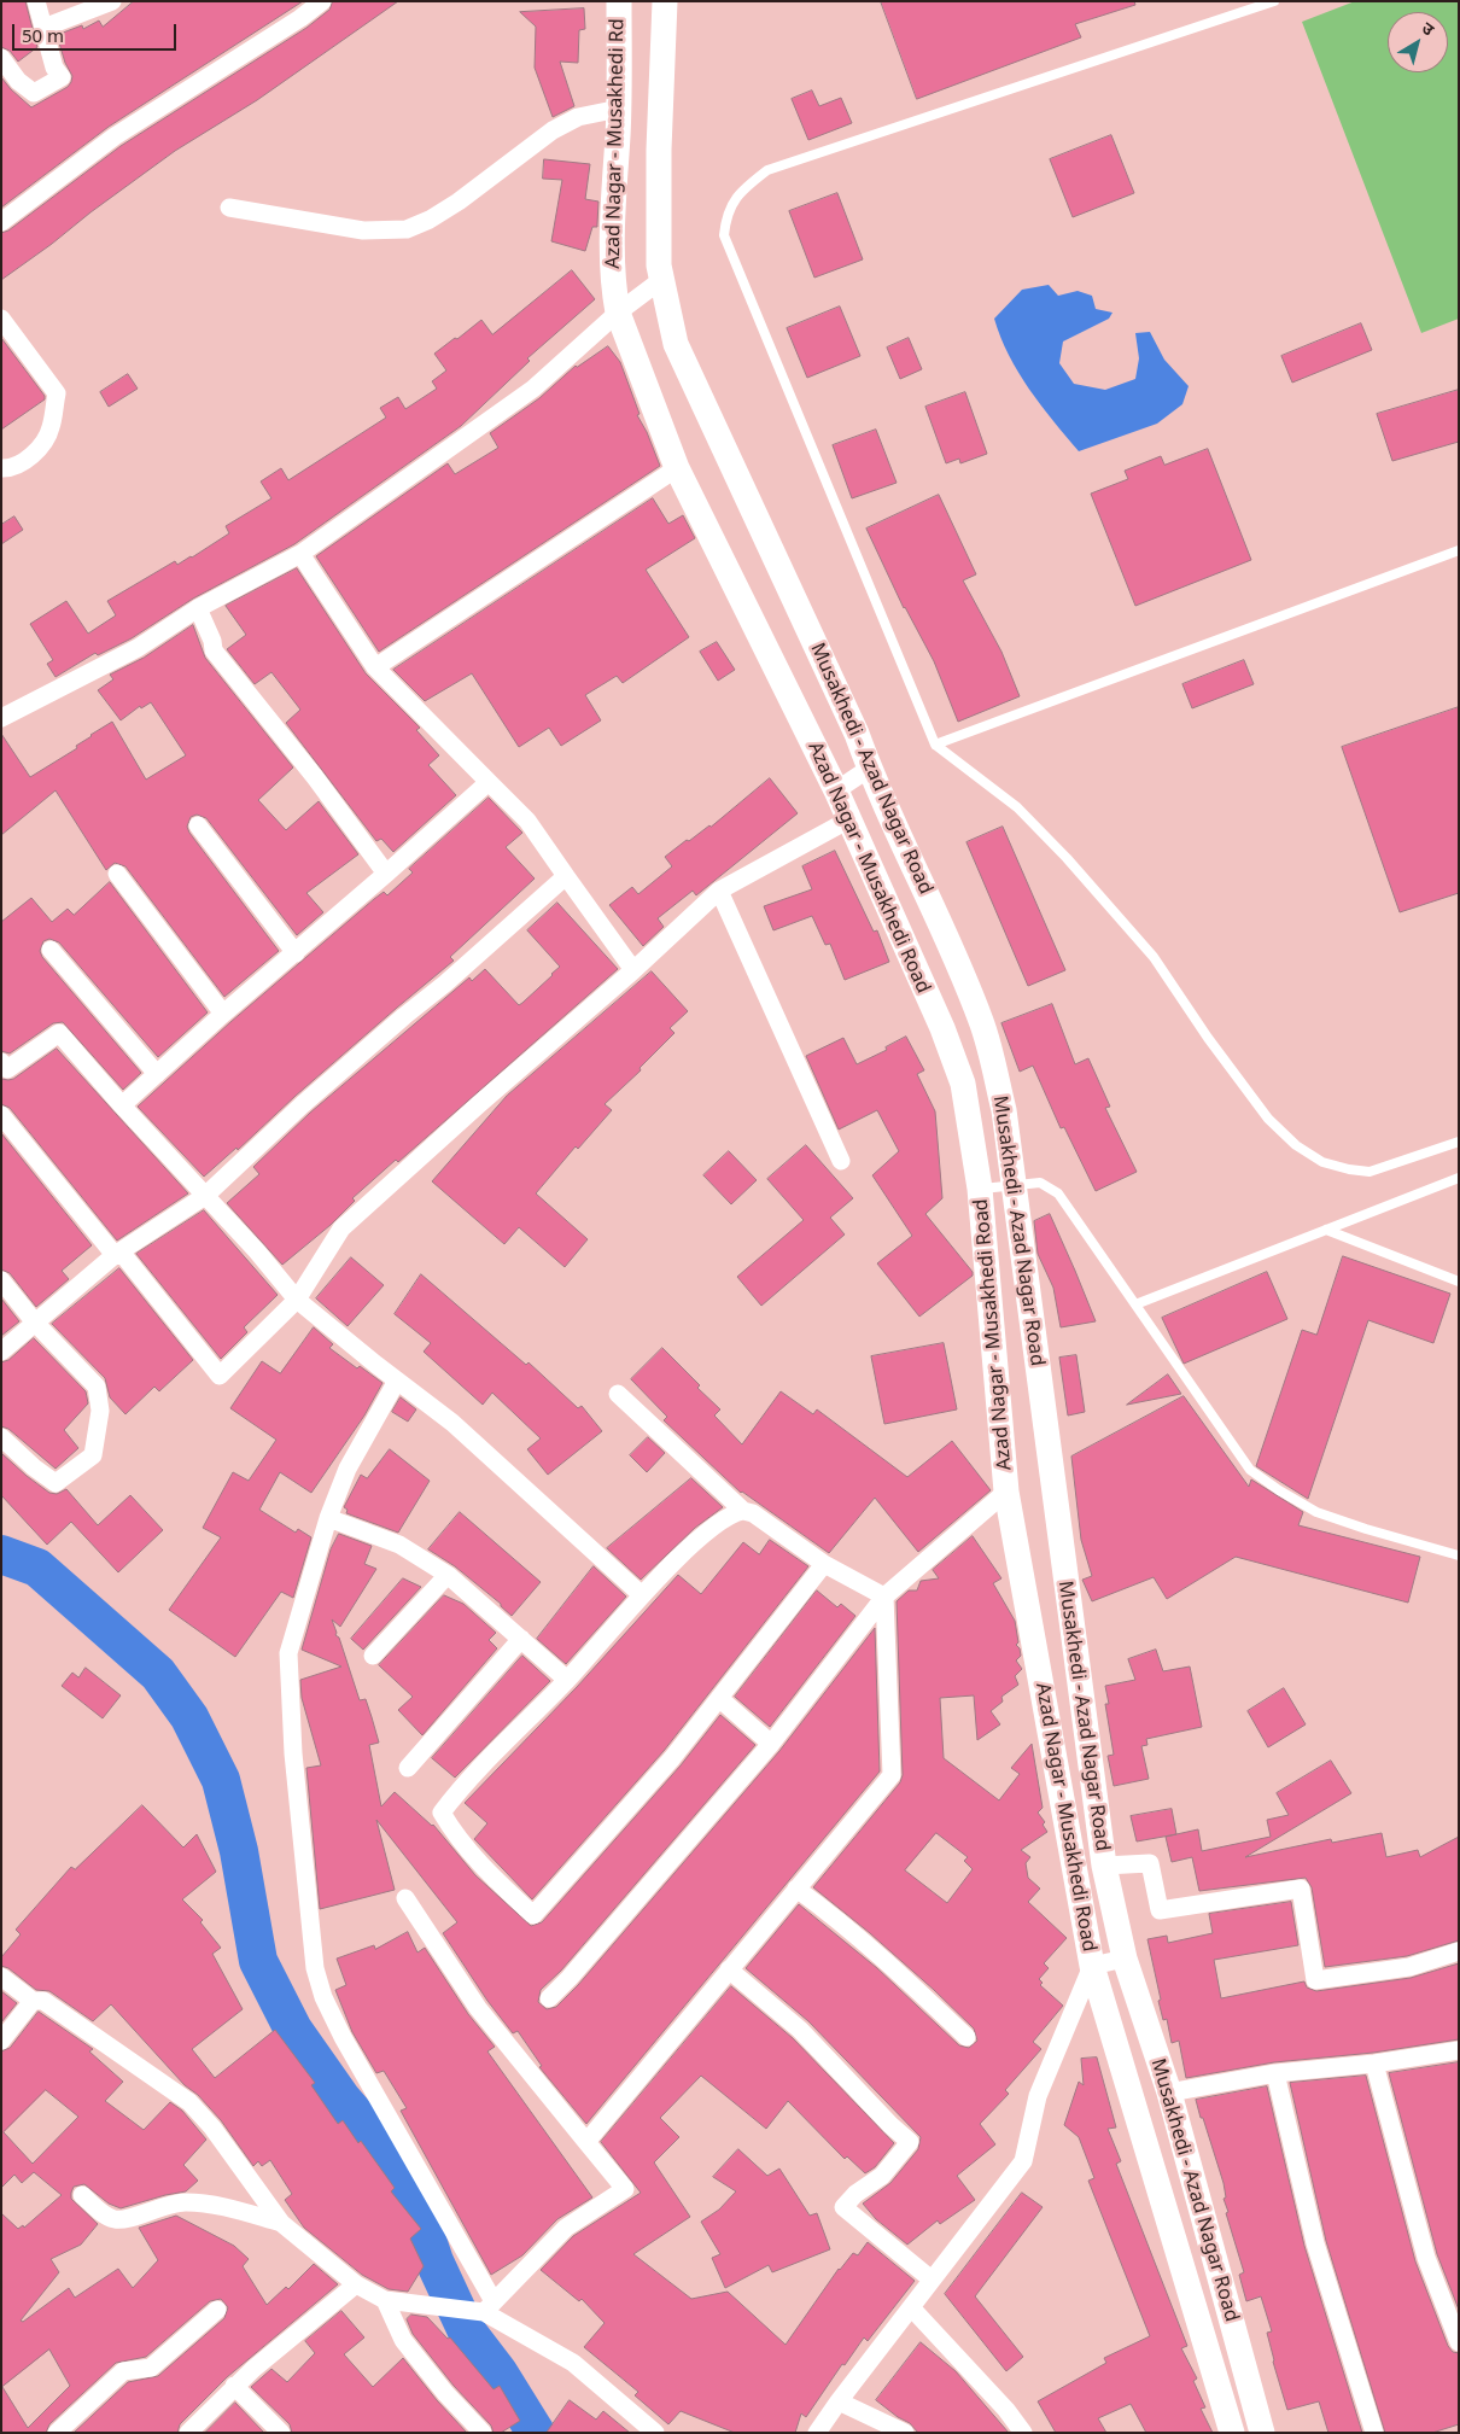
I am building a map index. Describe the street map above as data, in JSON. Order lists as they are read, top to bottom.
{
  "streets": {
    "main road": ["Azad Nagar - Musakhedi Rd", "Musakhedi - Azad Nagar Road", "Azad Nagar - Musakhedi Road"]
  },
  "crossings": [
    ["Azad Nagar - Musakhedi Rd", "Azad Nagar - Musakhedi Road"]
  ],
  "scale_bar": "50 m",
  "north": "top right"
}
